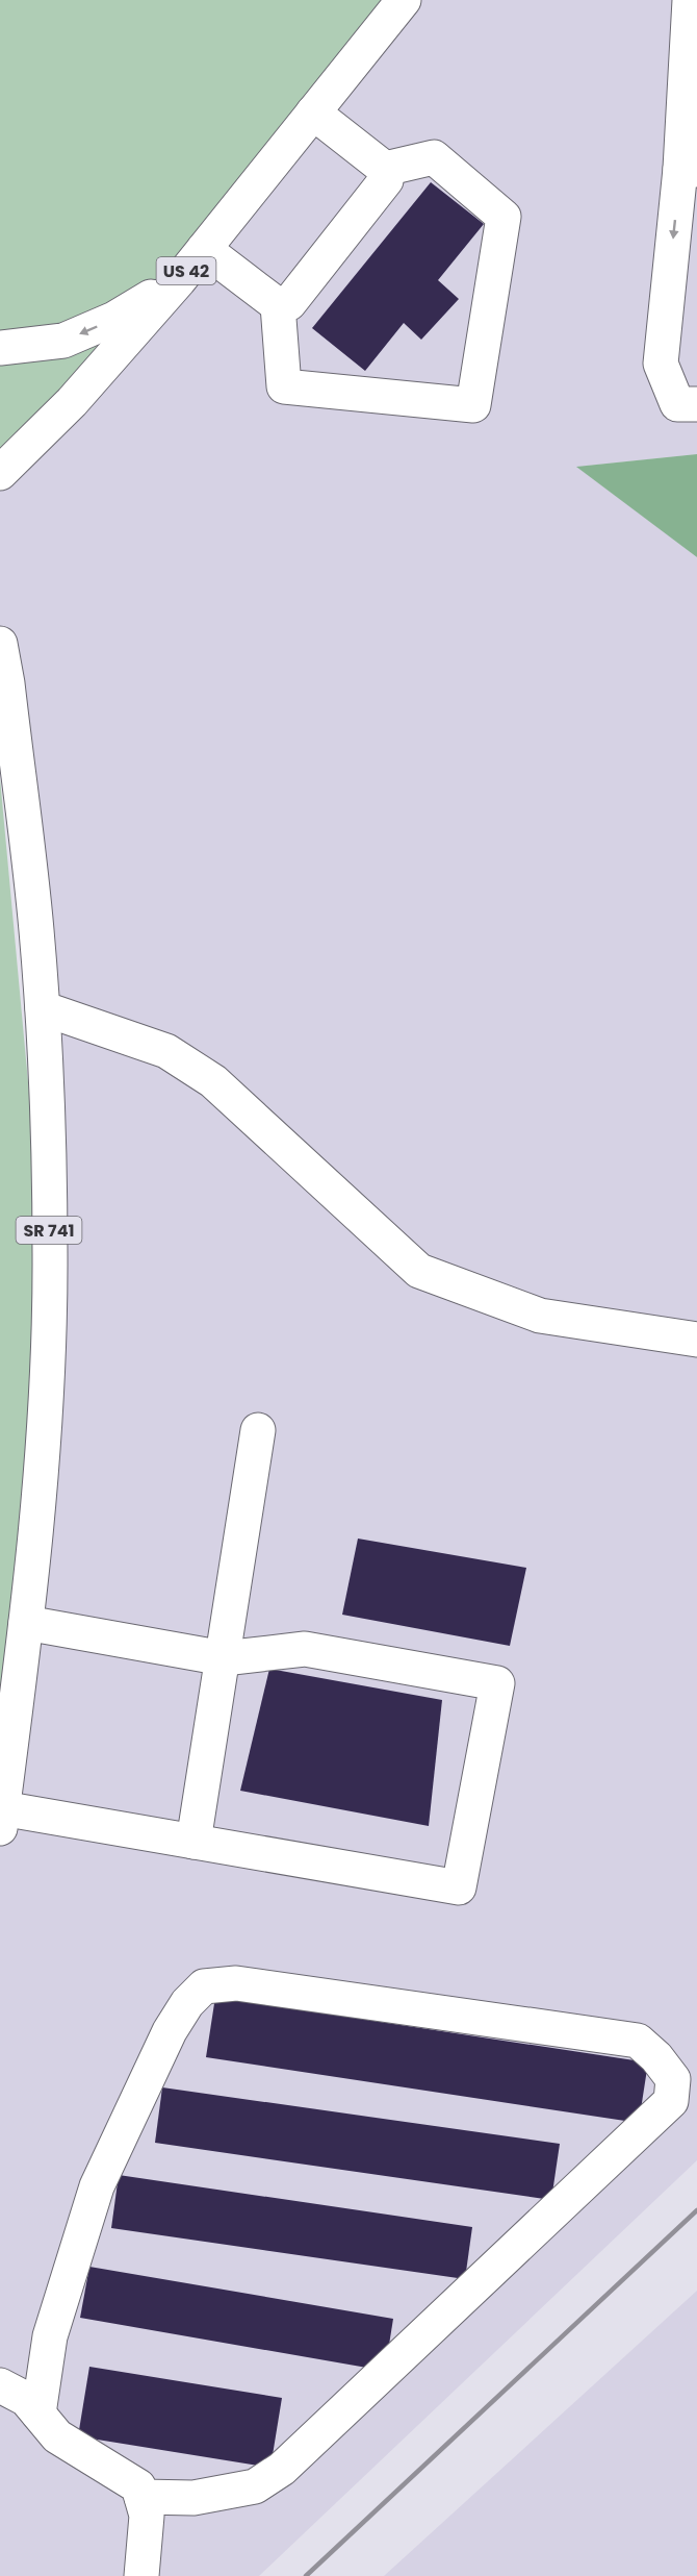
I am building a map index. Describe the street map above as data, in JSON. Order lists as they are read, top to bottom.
{
  "streets": {
    "main road": ["US 42", "SR 741"]
  }
}
